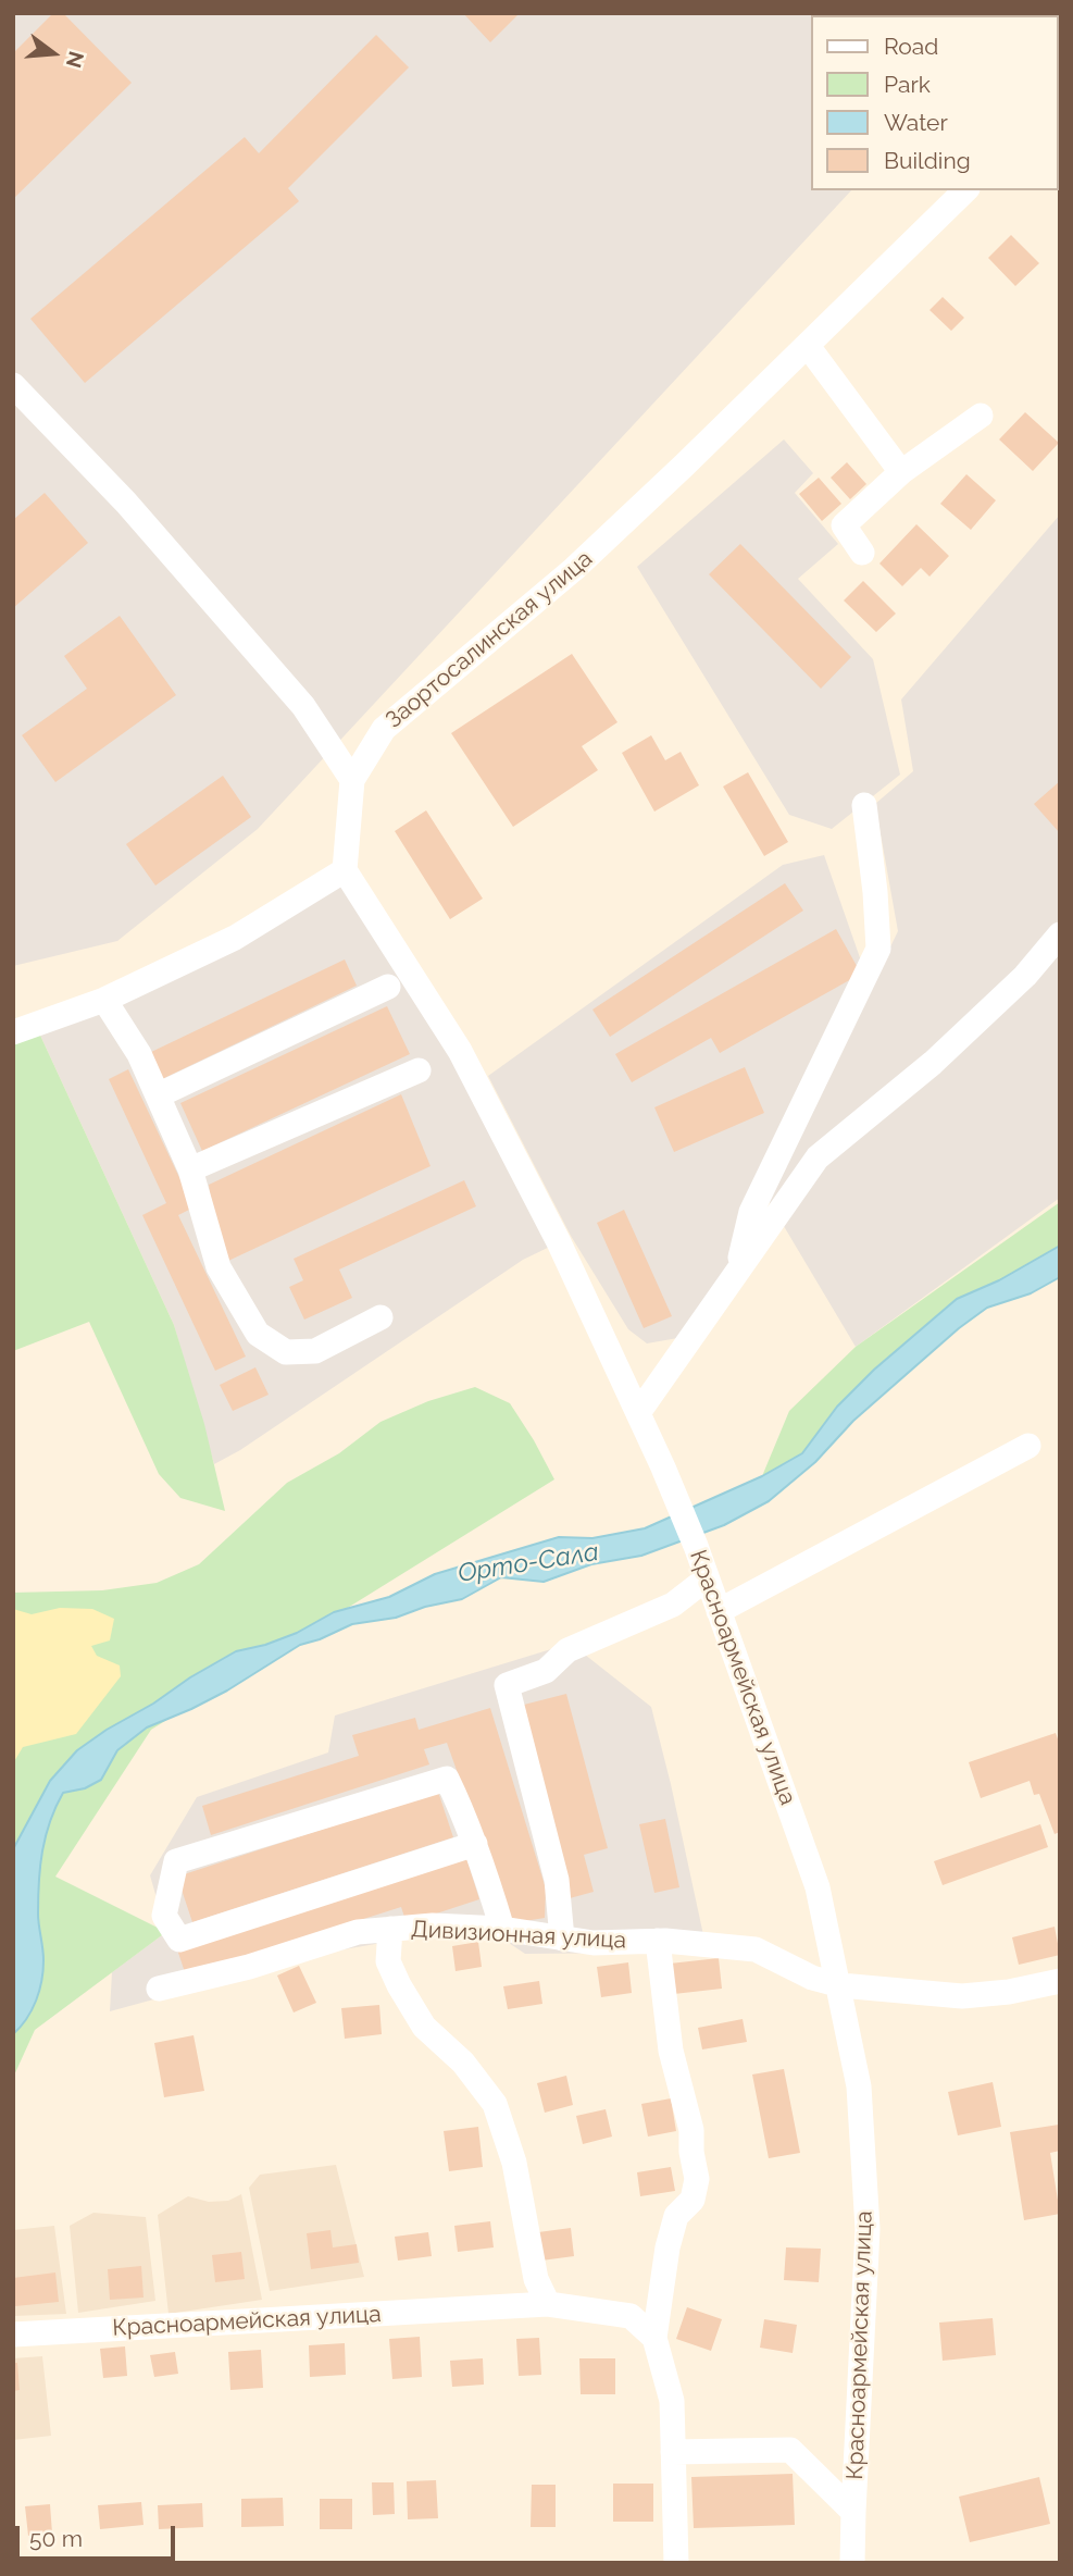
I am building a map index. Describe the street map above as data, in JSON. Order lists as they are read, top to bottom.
{
  "streets": {
    "street": ["Заортосалинская улица", "Красноармейская улица", "Дивизионная улица"]
  },
  "crossings": [
    ["Заортосалинская улица", "Красноармейская улица"],
    ["Красноармейская улица", "Дивизионная улица"]
  ],
  "water": ["Орто-Сала"],
  "legend": [
    "Road",
    "Park",
    "Water",
    "Building"
  ],
  "scale_bar": "50 m",
  "north": "right"
}
